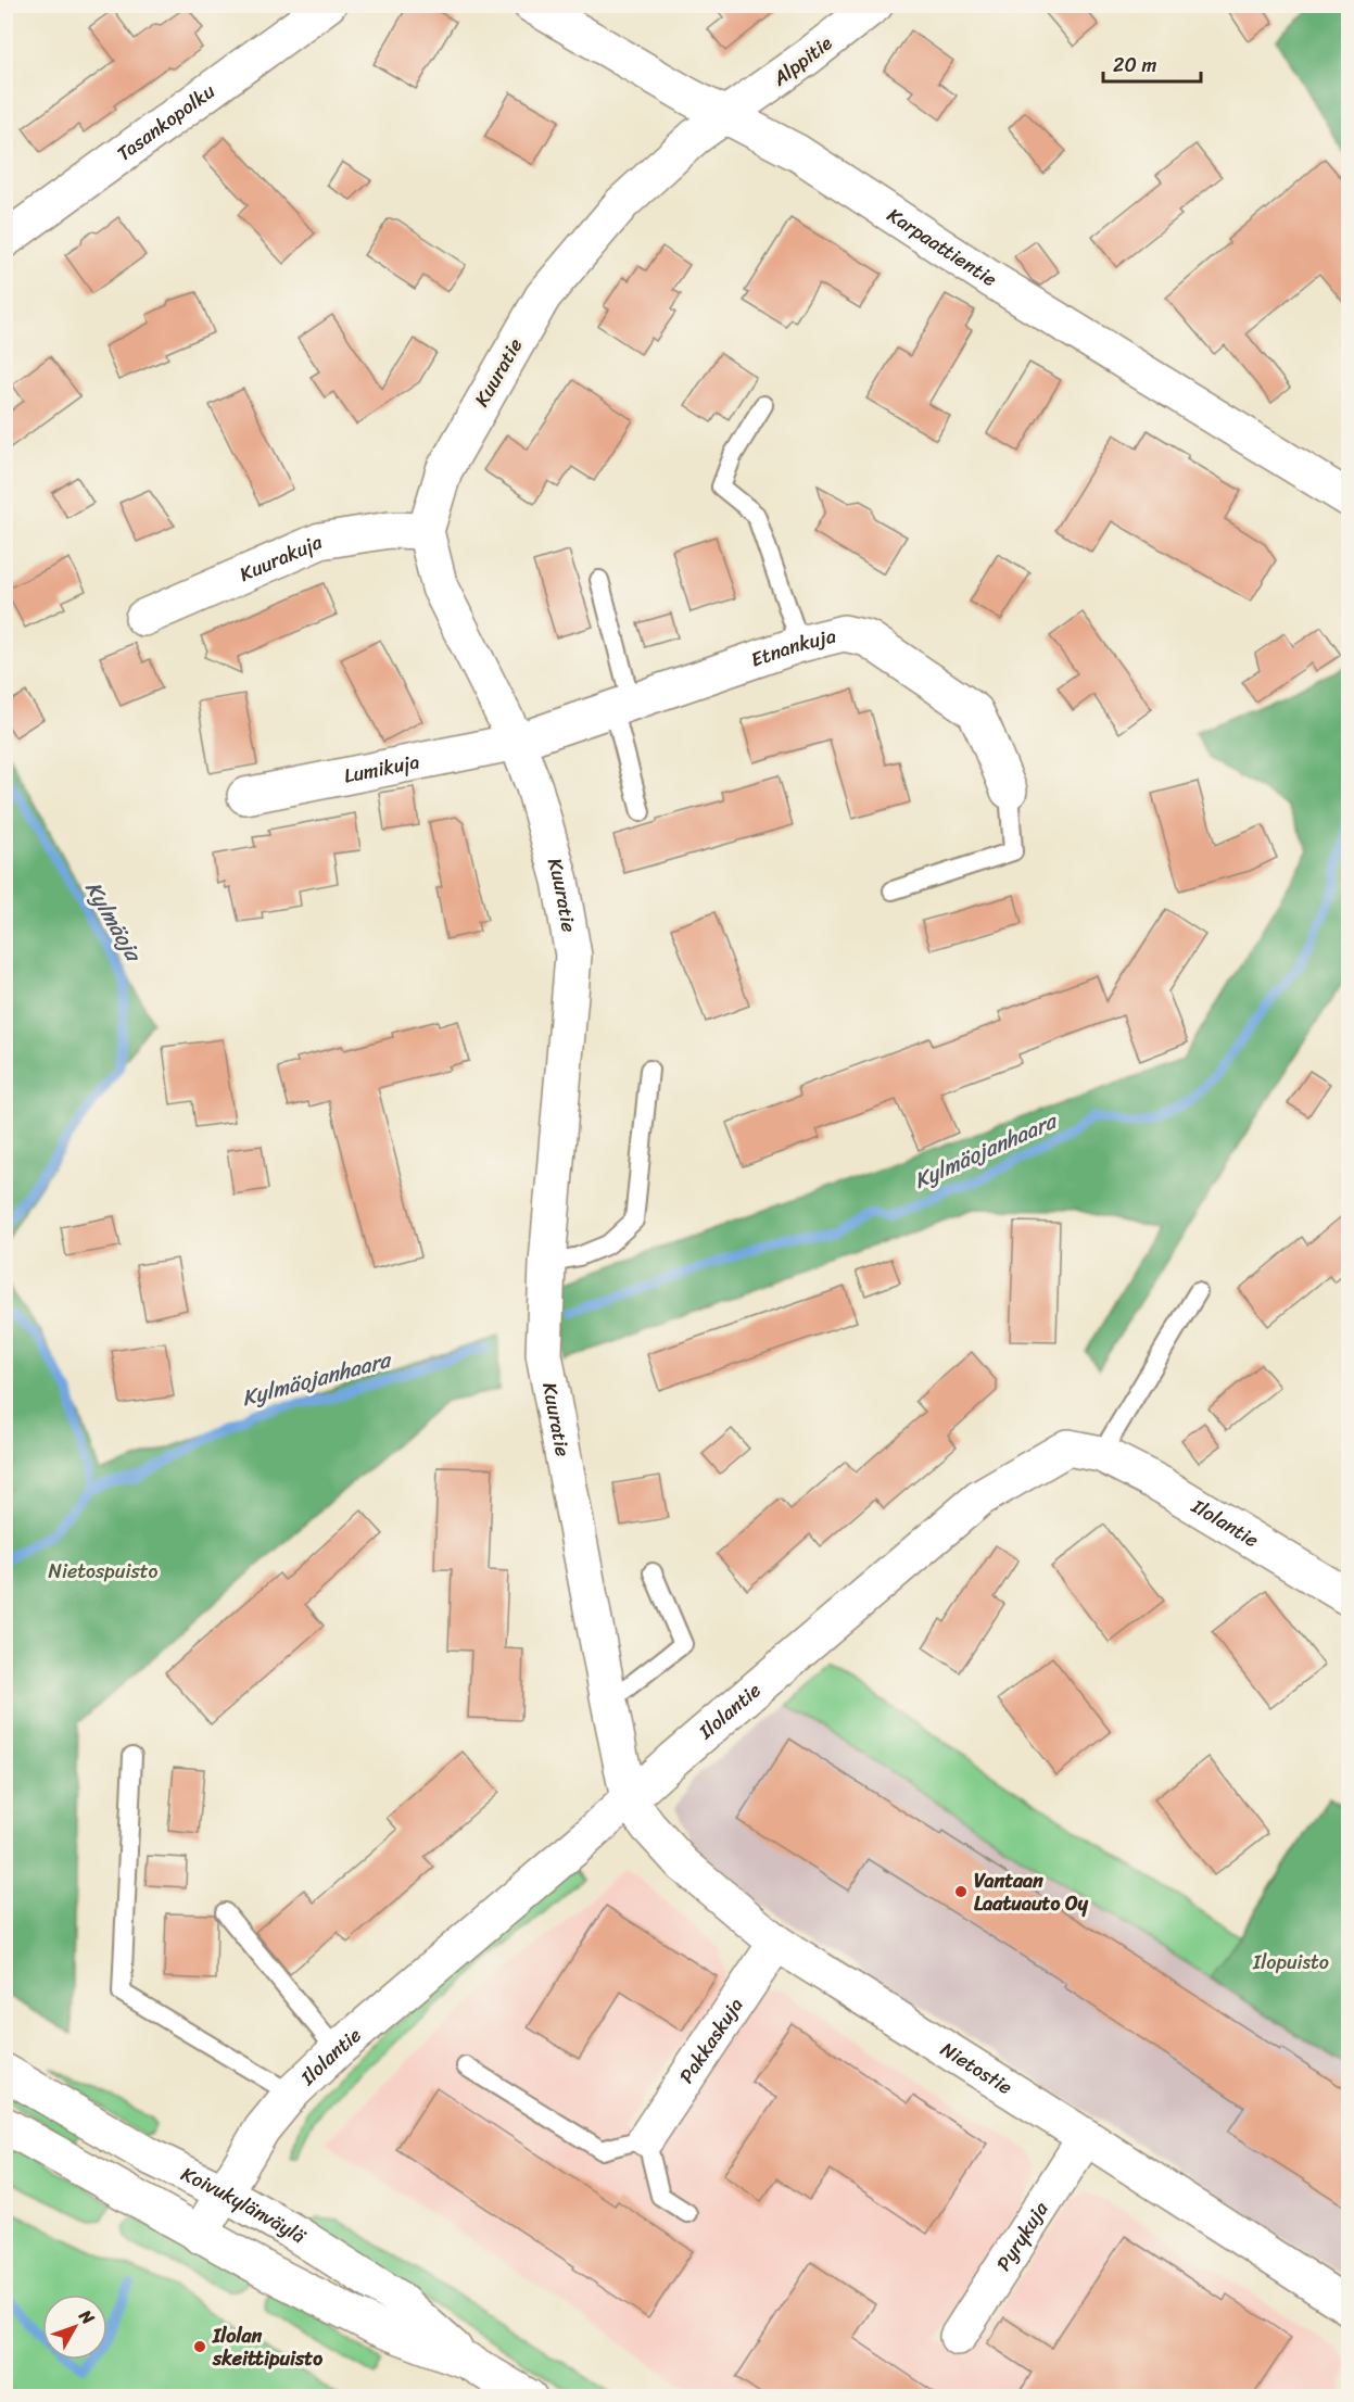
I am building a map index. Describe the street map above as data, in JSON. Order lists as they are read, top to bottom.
{
  "streets": {
    "street": [
      "Alppitie",
      "Tasankopolku",
      "Karpaattientie",
      "Kuuratie",
      "Kuurakuja",
      "Etnankuja",
      "Lumikuja",
      "Ilolantie",
      "Pakkaskuja",
      "Nietostie",
      "Koivukylänväylä",
      "Pyrykuja"
    ]
  },
  "crossings": [
    ["Alppitie", "Karpaattientie"],
    ["Alppitie", "Kuuratie"],
    ["Karpaattientie", "Kuuratie"],
    ["Kuuratie", "Kuurakuja"],
    ["Kuuratie", "Etnankuja"],
    ["Kuuratie", "Lumikuja"],
    ["Kuuratie", "Ilolantie"],
    ["Kuuratie", "Nietostie"],
    ["Etnankuja", "Lumikuja"],
    ["Ilolantie", "Nietostie"],
    ["Ilolantie", "Koivukylänväylä"],
    ["Pakkaskuja", "Nietostie"],
    ["Nietostie", "Pyrykuja"]
  ],
  "water": ["Kylmäoja", "Kylmäojanhaara"],
  "parks": ["Nietospuisto", "Ilopuisto"],
  "places": ["Vantaan Laatuauto Oy", "Ilolan skeittipuisto"],
  "scale_bar": "20 m",
  "north": "top right"
}
